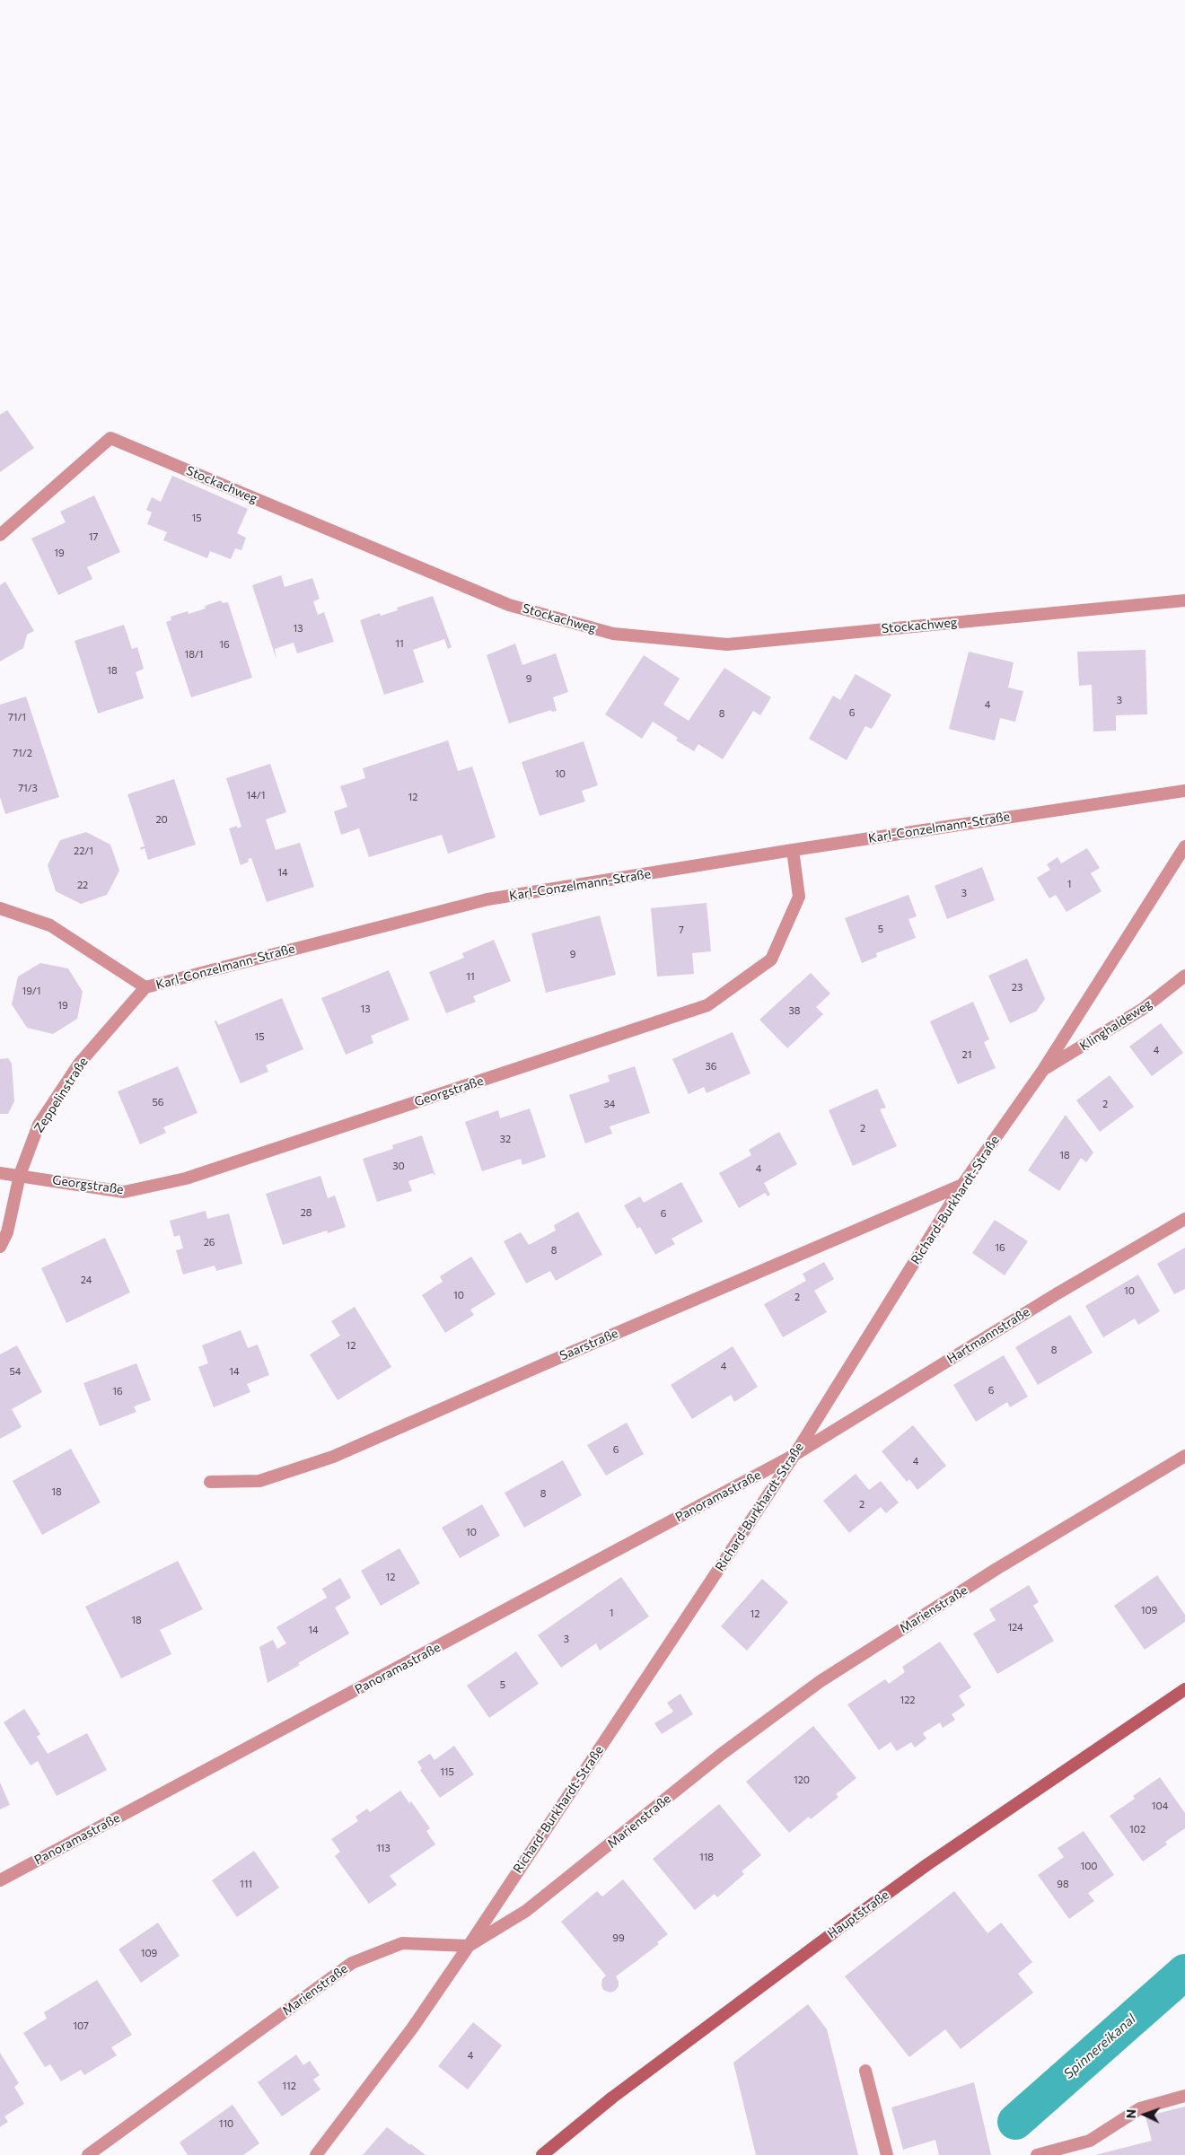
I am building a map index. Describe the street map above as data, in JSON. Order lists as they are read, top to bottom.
{
  "streets": {
    "main road": ["Hauptstraße"],
    "street": [
      "Stockachweg",
      "Karl-Conzelmann-Straße",
      "Klinghaldeweg",
      "Georgstraße",
      "Zeppelinstraße",
      "Richard-Burkhardt-Straße",
      "Hartmannstraße",
      "Saarstraße",
      "Panoramastraße",
      "Marienstraße"
    ]
  },
  "crossings": [
    ["Karl-Conzelmann-Straße", "Georgstraße"],
    ["Karl-Conzelmann-Straße", "Zeppelinstraße"],
    ["Klinghaldeweg", "Richard-Burkhardt-Straße"],
    ["Georgstraße", "Zeppelinstraße"],
    ["Richard-Burkhardt-Straße", "Hartmannstraße"],
    ["Richard-Burkhardt-Straße", "Saarstraße"],
    ["Richard-Burkhardt-Straße", "Panoramastraße"],
    ["Richard-Burkhardt-Straße", "Marienstraße"],
    ["Hartmannstraße", "Panoramastraße"]
  ],
  "water": ["Spinnereikanal"],
  "house_numbers": [
    "15",
    "17",
    "19",
    "13",
    "11",
    "16",
    "18/1",
    "18",
    "9",
    "3",
    "4",
    "6",
    "8",
    "71/1",
    "71/2",
    "10",
    "71/3",
    "14/1",
    "12",
    "20",
    "22/1",
    "14",
    "1",
    "22",
    "3",
    "5",
    "7",
    "9",
    "11",
    "23",
    "19/1",
    "19",
    "13",
    "38",
    "15",
    "4",
    "21",
    "36",
    "56",
    "34",
    "2",
    "2",
    "32",
    "18",
    "30",
    "4",
    "28",
    "6",
    "26",
    "16",
    "8",
    "24",
    "10",
    "10",
    "2",
    "12",
    "8",
    "4",
    "54",
    "14",
    "6",
    "16",
    "6",
    "4",
    "18",
    "8",
    "2",
    "10",
    "12",
    "109",
    "1",
    "12",
    "18",
    "124",
    "14",
    "3",
    "5",
    "122",
    "115",
    "120",
    "104",
    "102",
    "113",
    "118",
    "100",
    "111",
    "98",
    "99",
    "109",
    "107",
    "4",
    "112",
    "110"
  ],
  "north": "left"
}
